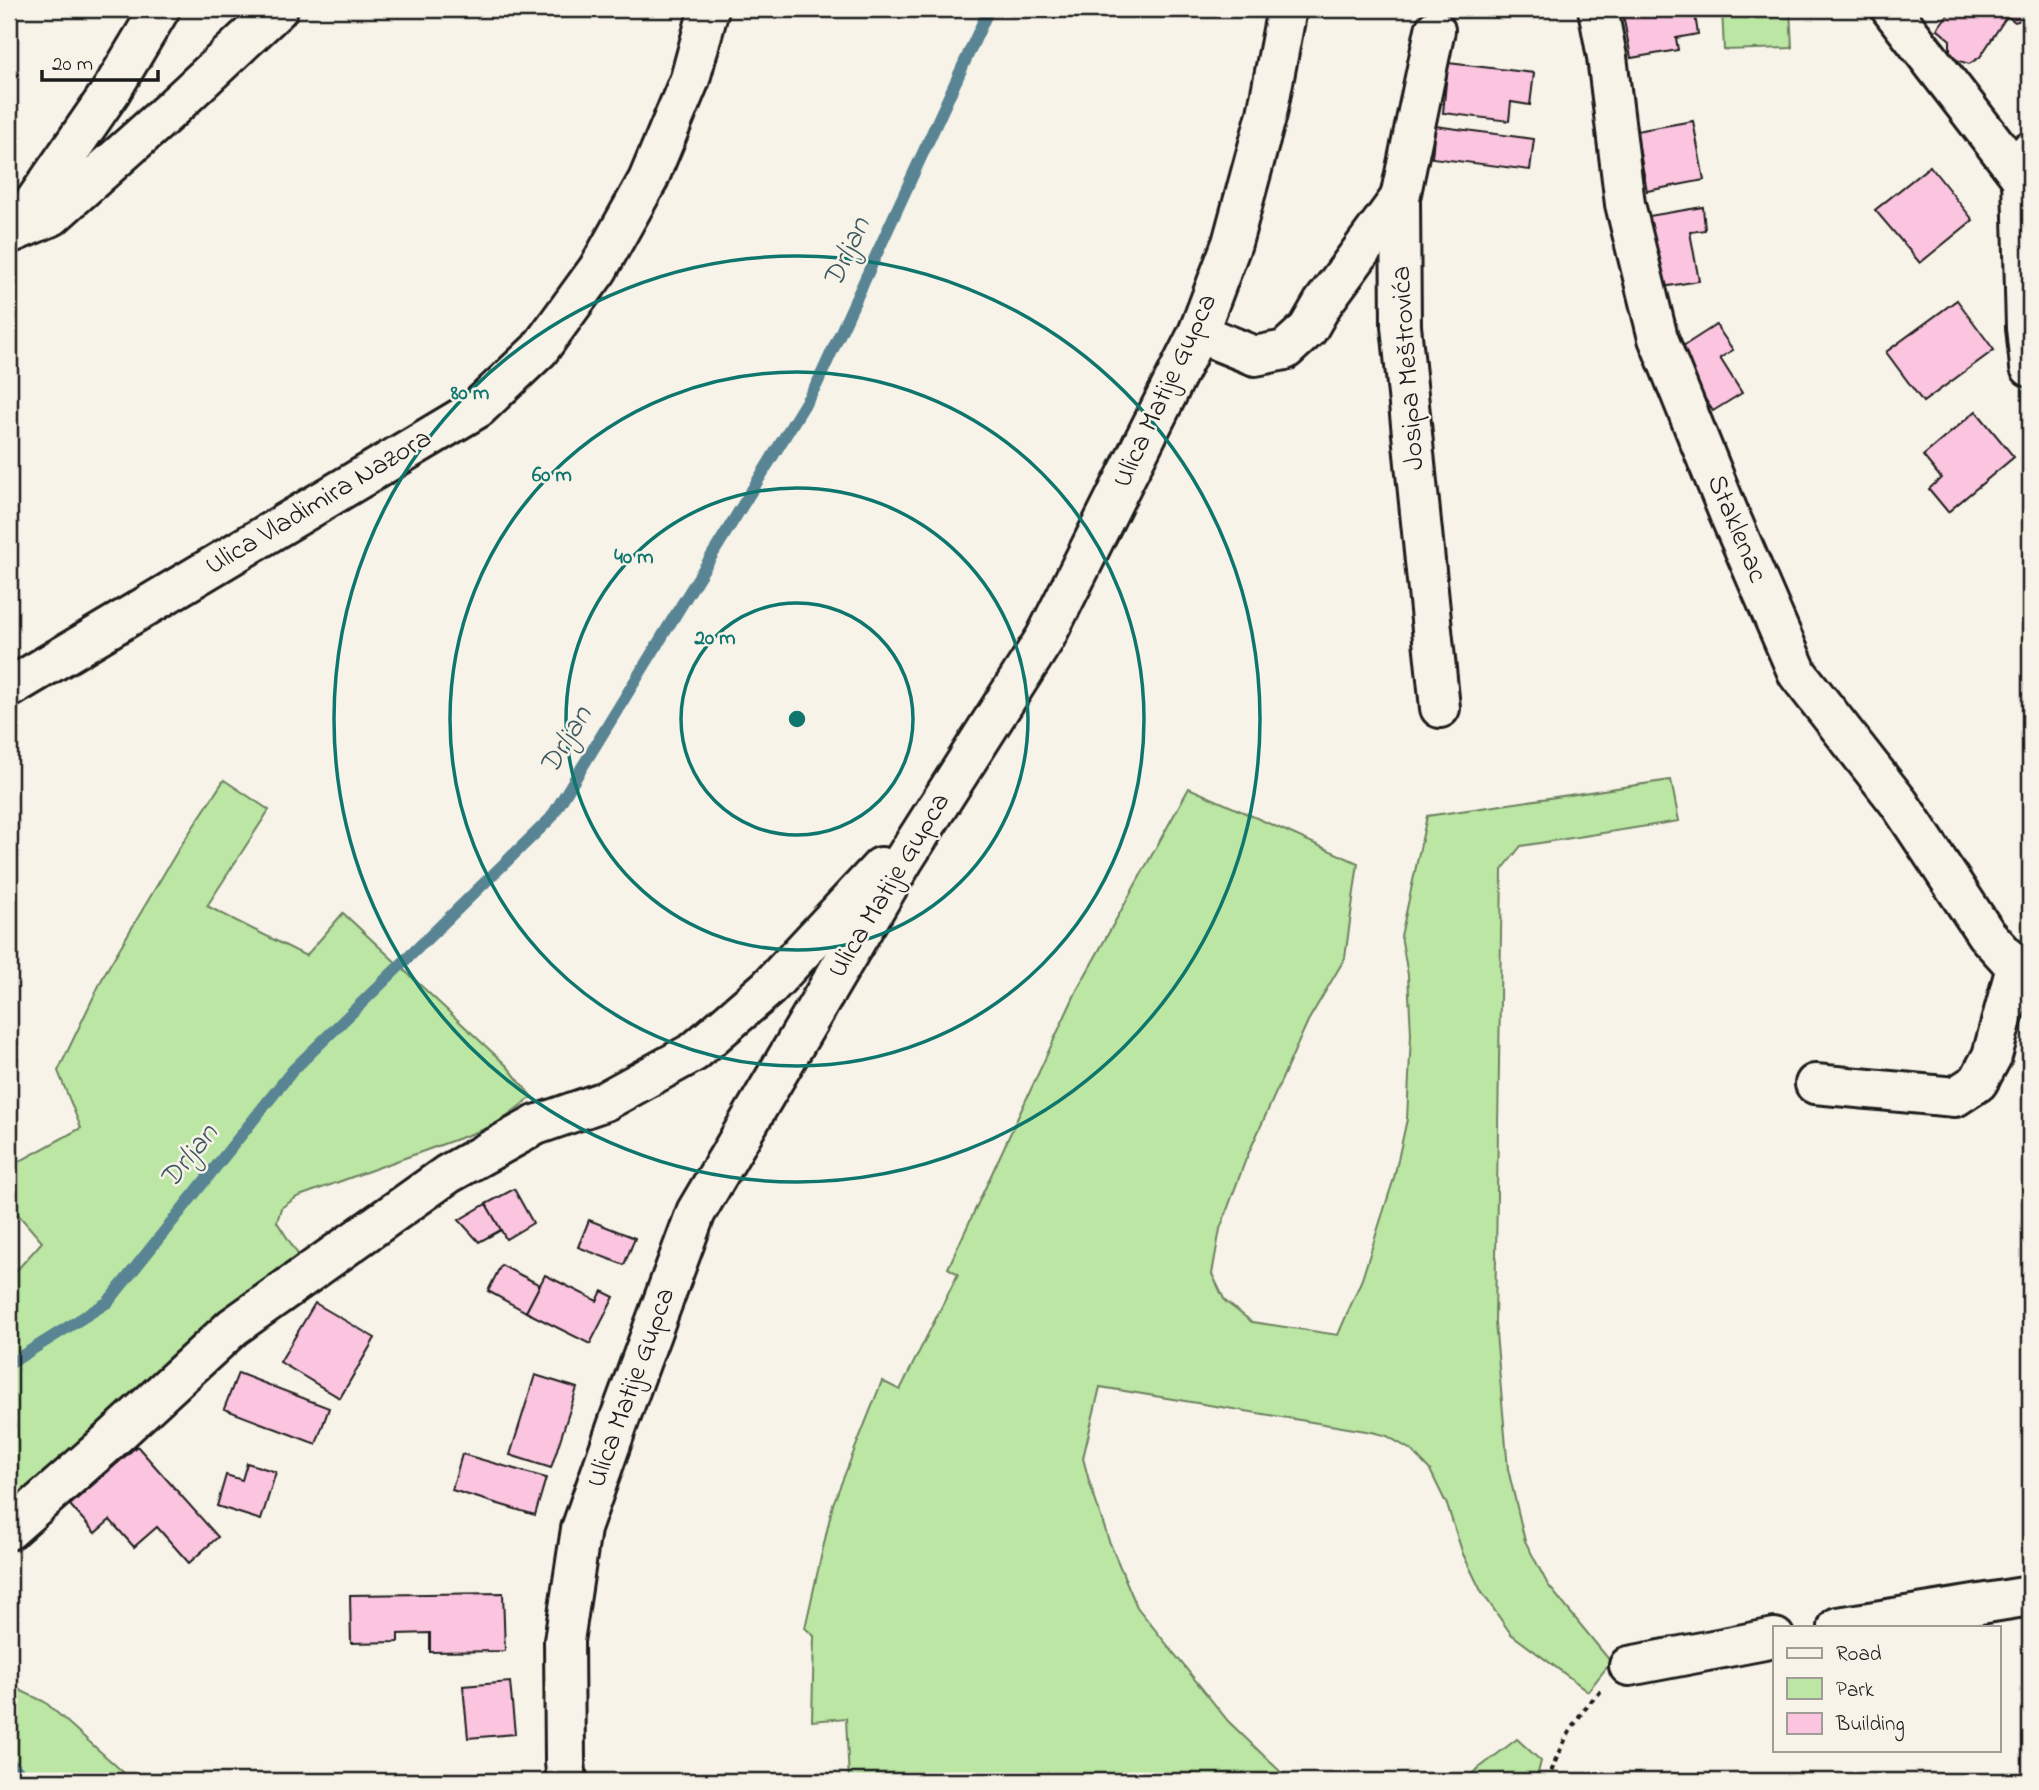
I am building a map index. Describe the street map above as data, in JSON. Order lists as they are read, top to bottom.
{
  "streets": {
    "street": [
      "Josipa Meštrovića",
      "Ulica Matije Gupca",
      "Ulica Vladimira Nazora",
      "Staklenac"
    ]
  },
  "water": ["Drljan"],
  "legend": ["Road", "Park", "Building"],
  "scale_bar": "20 m",
  "rings": [
    "80 m",
    "60 m",
    "40 m",
    "20 m"
  ]
}
